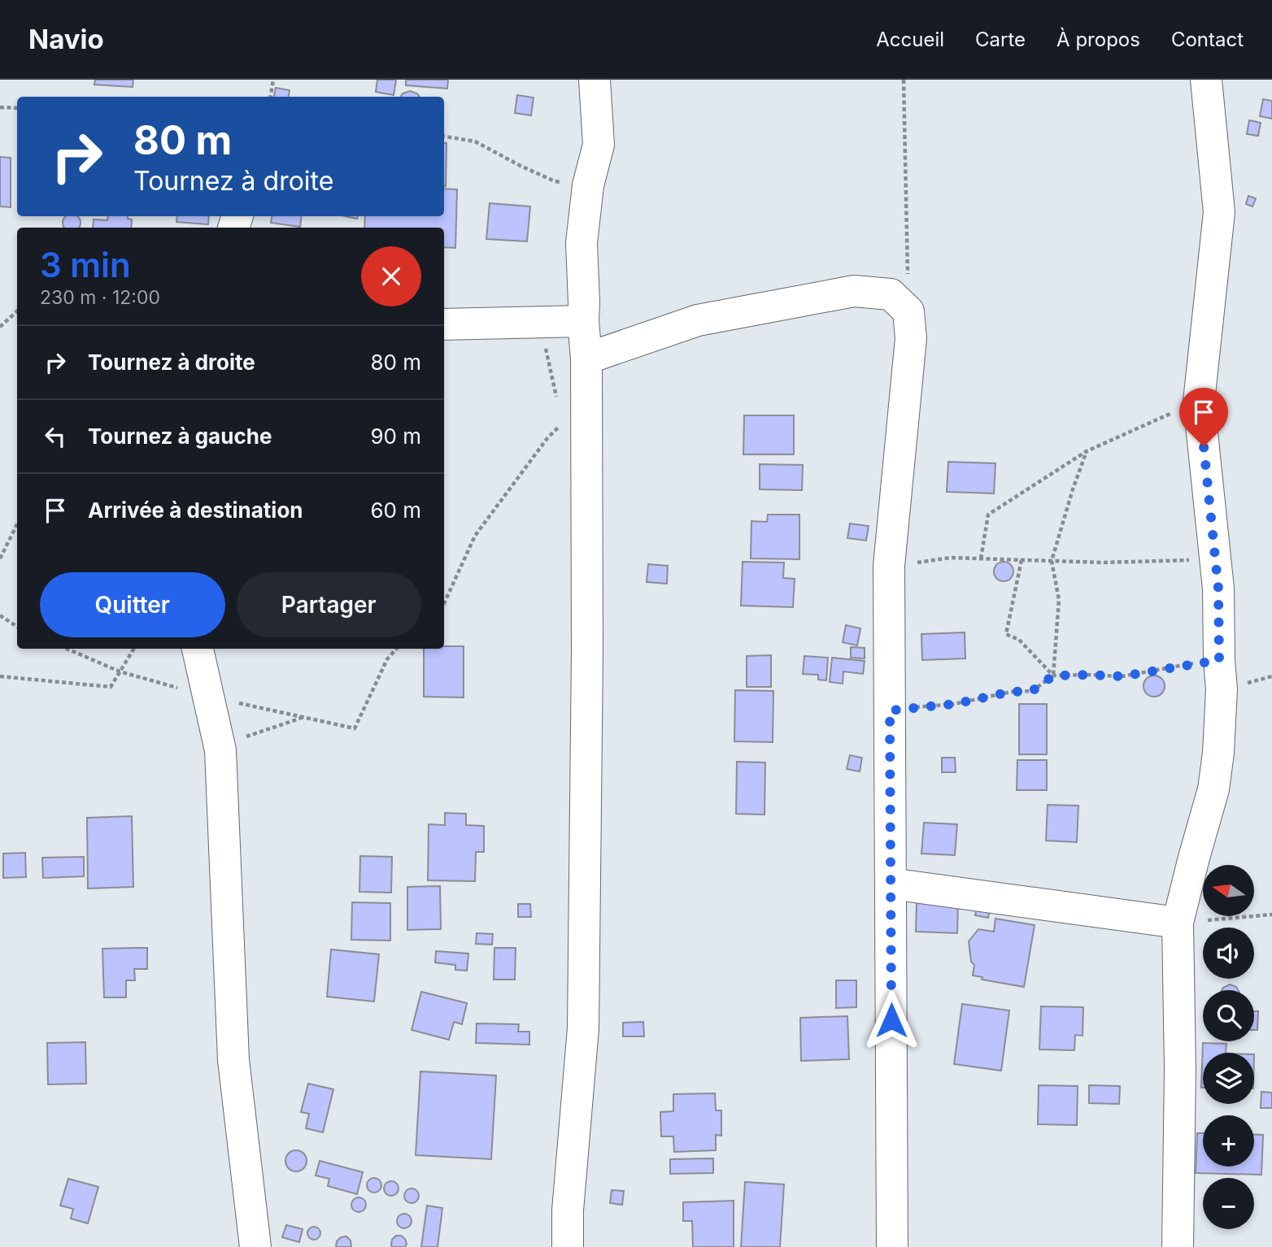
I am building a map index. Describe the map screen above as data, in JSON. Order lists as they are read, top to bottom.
{
  "north": "left",
  "page": {
    "header": "Navio",
    "nav": [
      "Accueil",
      "Carte",
      "À propos",
      "Contact"
    ],
    "turn": ["80 m", "Tournez à droite"],
    "heading": ["3 min", "230 m · 12:00"],
    "list": [
      {
        "name": "Tournez à droite",
        "value": "80 m"
      },
      {
        "name": "Tournez à gauche",
        "value": "90 m"
      },
      {
        "name": "Arrivée à destination",
        "value": "60 m"
      }
    ],
    "buttons": ["Quitter", "Partager"],
    "map_buttons": ["+", "−"]
  }
}
